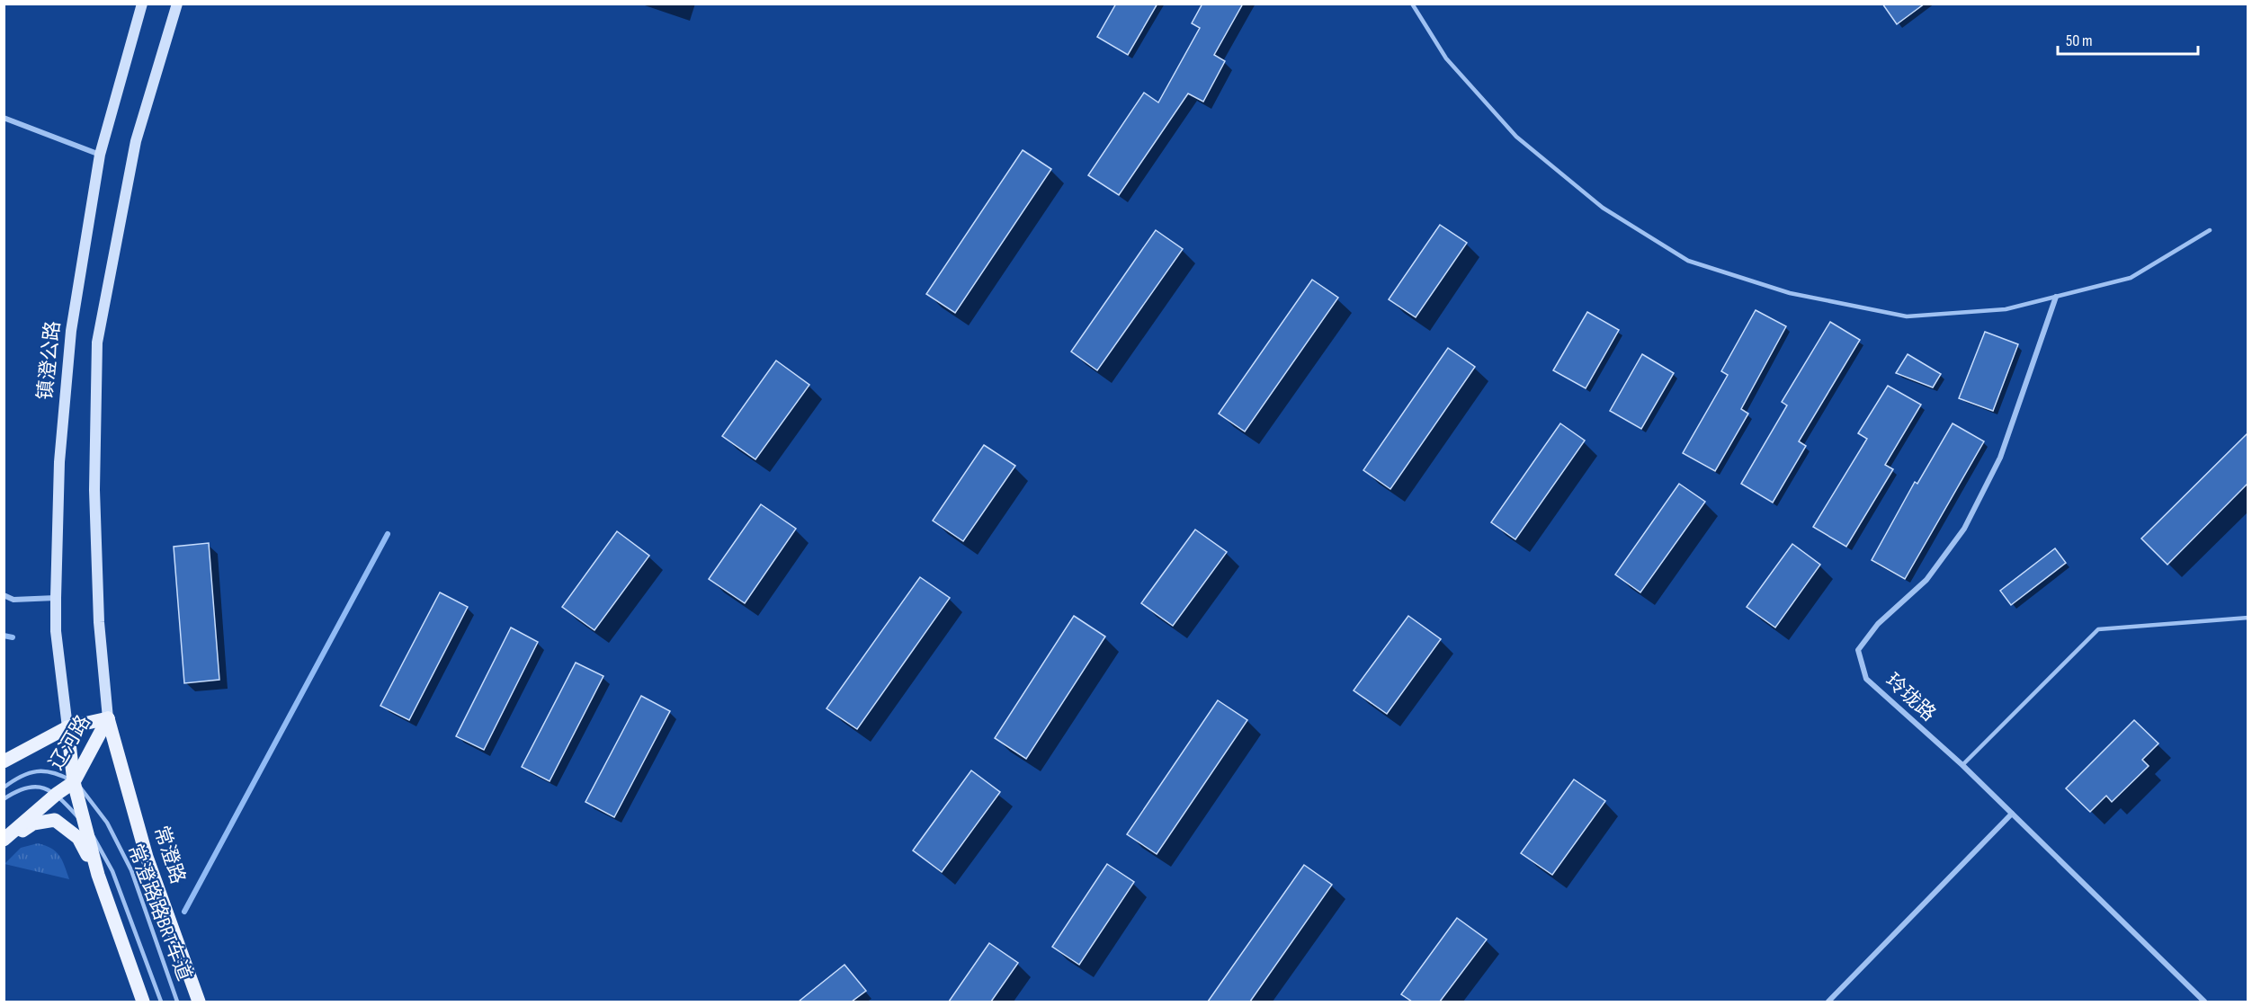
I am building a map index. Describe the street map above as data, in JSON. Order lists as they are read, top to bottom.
{
  "streets": {
    "main road": ["镇澄公路", "辽河路", "常澄路"],
    "street": ["玲珑路"],
    "lane": ["常澄路路BRT车道"]
  },
  "crossings": [
    ["镇澄公路", "辽河路"],
    ["辽河路", "常澄路"],
    ["辽河路", "常澄路路BRT车道"]
  ],
  "scale_bar": "50 m"
}
